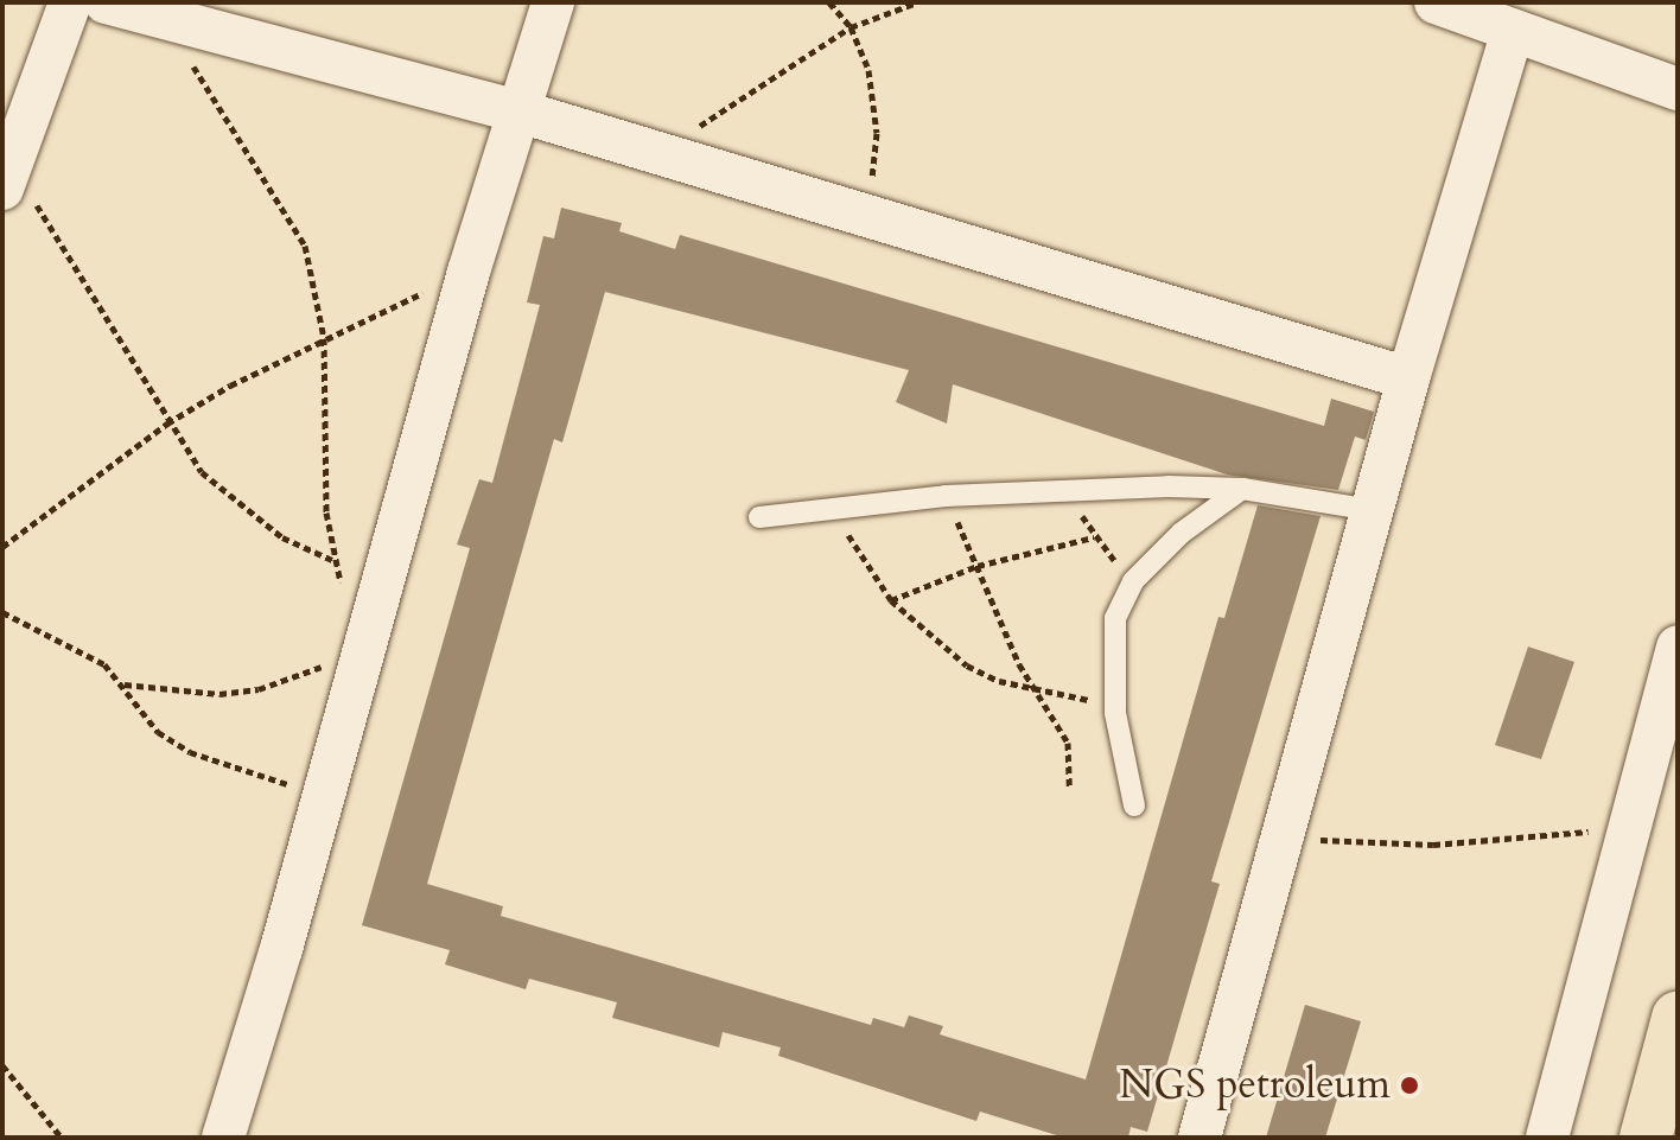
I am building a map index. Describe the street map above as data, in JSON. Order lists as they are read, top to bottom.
{
  "places": ["NGS petroleum"]
}
